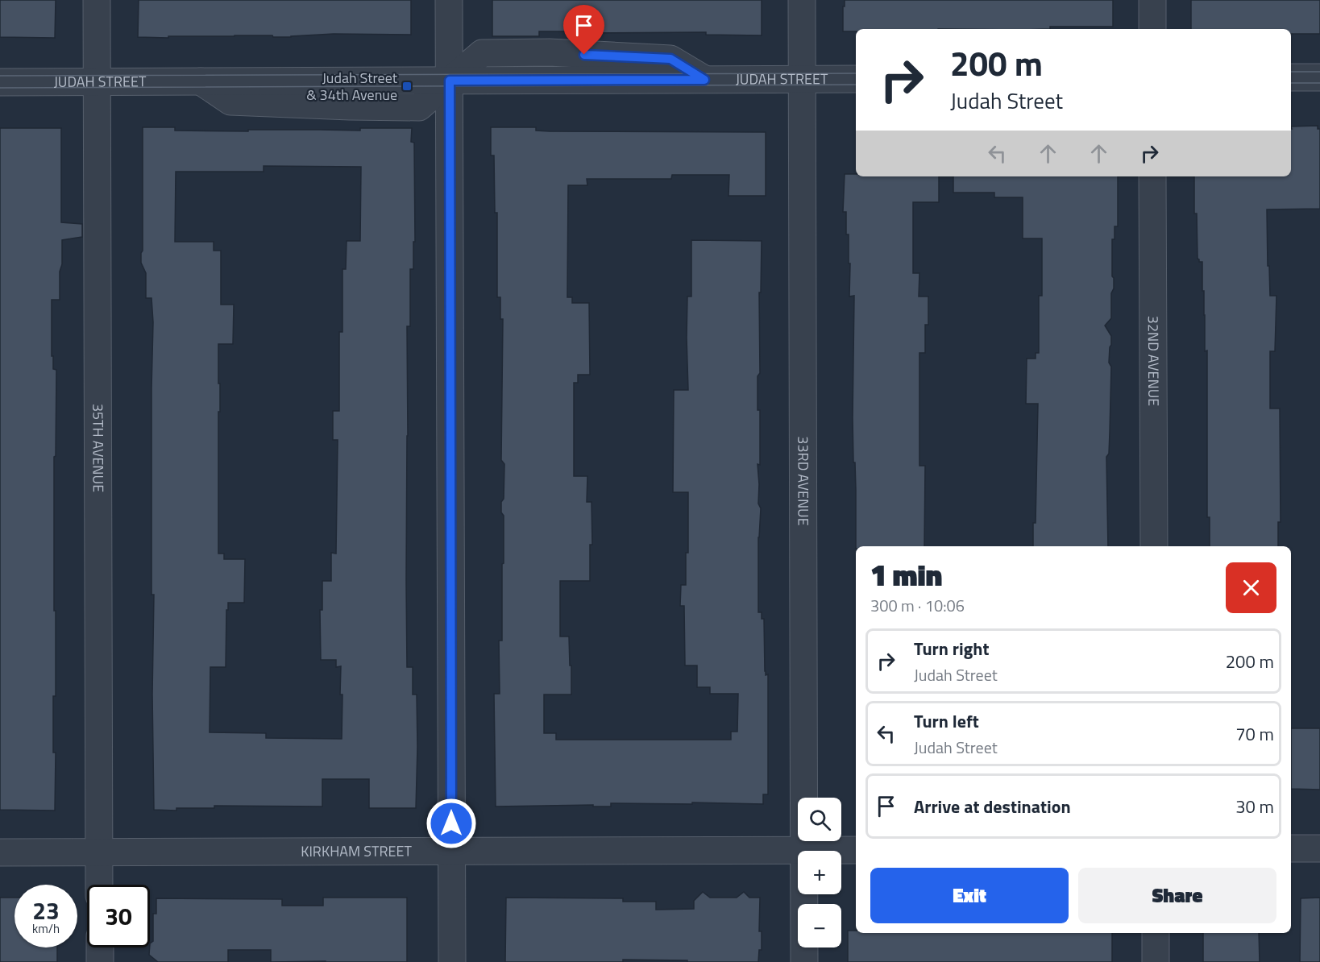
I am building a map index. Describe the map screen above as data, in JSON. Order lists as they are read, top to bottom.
{
  "streets": {
    "street": [
      "JUDAH STREET",
      "32ND AVENUE",
      "35TH AVENUE",
      "33RD AVENUE",
      "KIRKHAM STREET"
    ]
  },
  "crossings": [
    ["JUDAH STREET", "35TH AVENUE"],
    ["JUDAH STREET", "33RD AVENUE"],
    ["35TH AVENUE", "KIRKHAM STREET"],
    ["33RD AVENUE", "KIRKHAM STREET"]
  ],
  "places": {
    "transit": ["Judah Street & 34th Avenue"]
  },
  "page": {
    "turn": ["200 m", "Judah Street"],
    "heading": ["1 min", "300 m · 10:06"],
    "list": [
      {
        "name": "Turn right",
        "note": "Judah Street",
        "value": "200 m"
      },
      {
        "name": "Turn left",
        "note": "Judah Street",
        "value": "70 m"
      },
      {
        "name": "Arrive at destination",
        "value": "30 m"
      }
    ],
    "map_buttons": ["+", "−"],
    "buttons": ["Exit", "Share"],
    "speed": "23 km/h",
    "limit": "30"
  }
}
